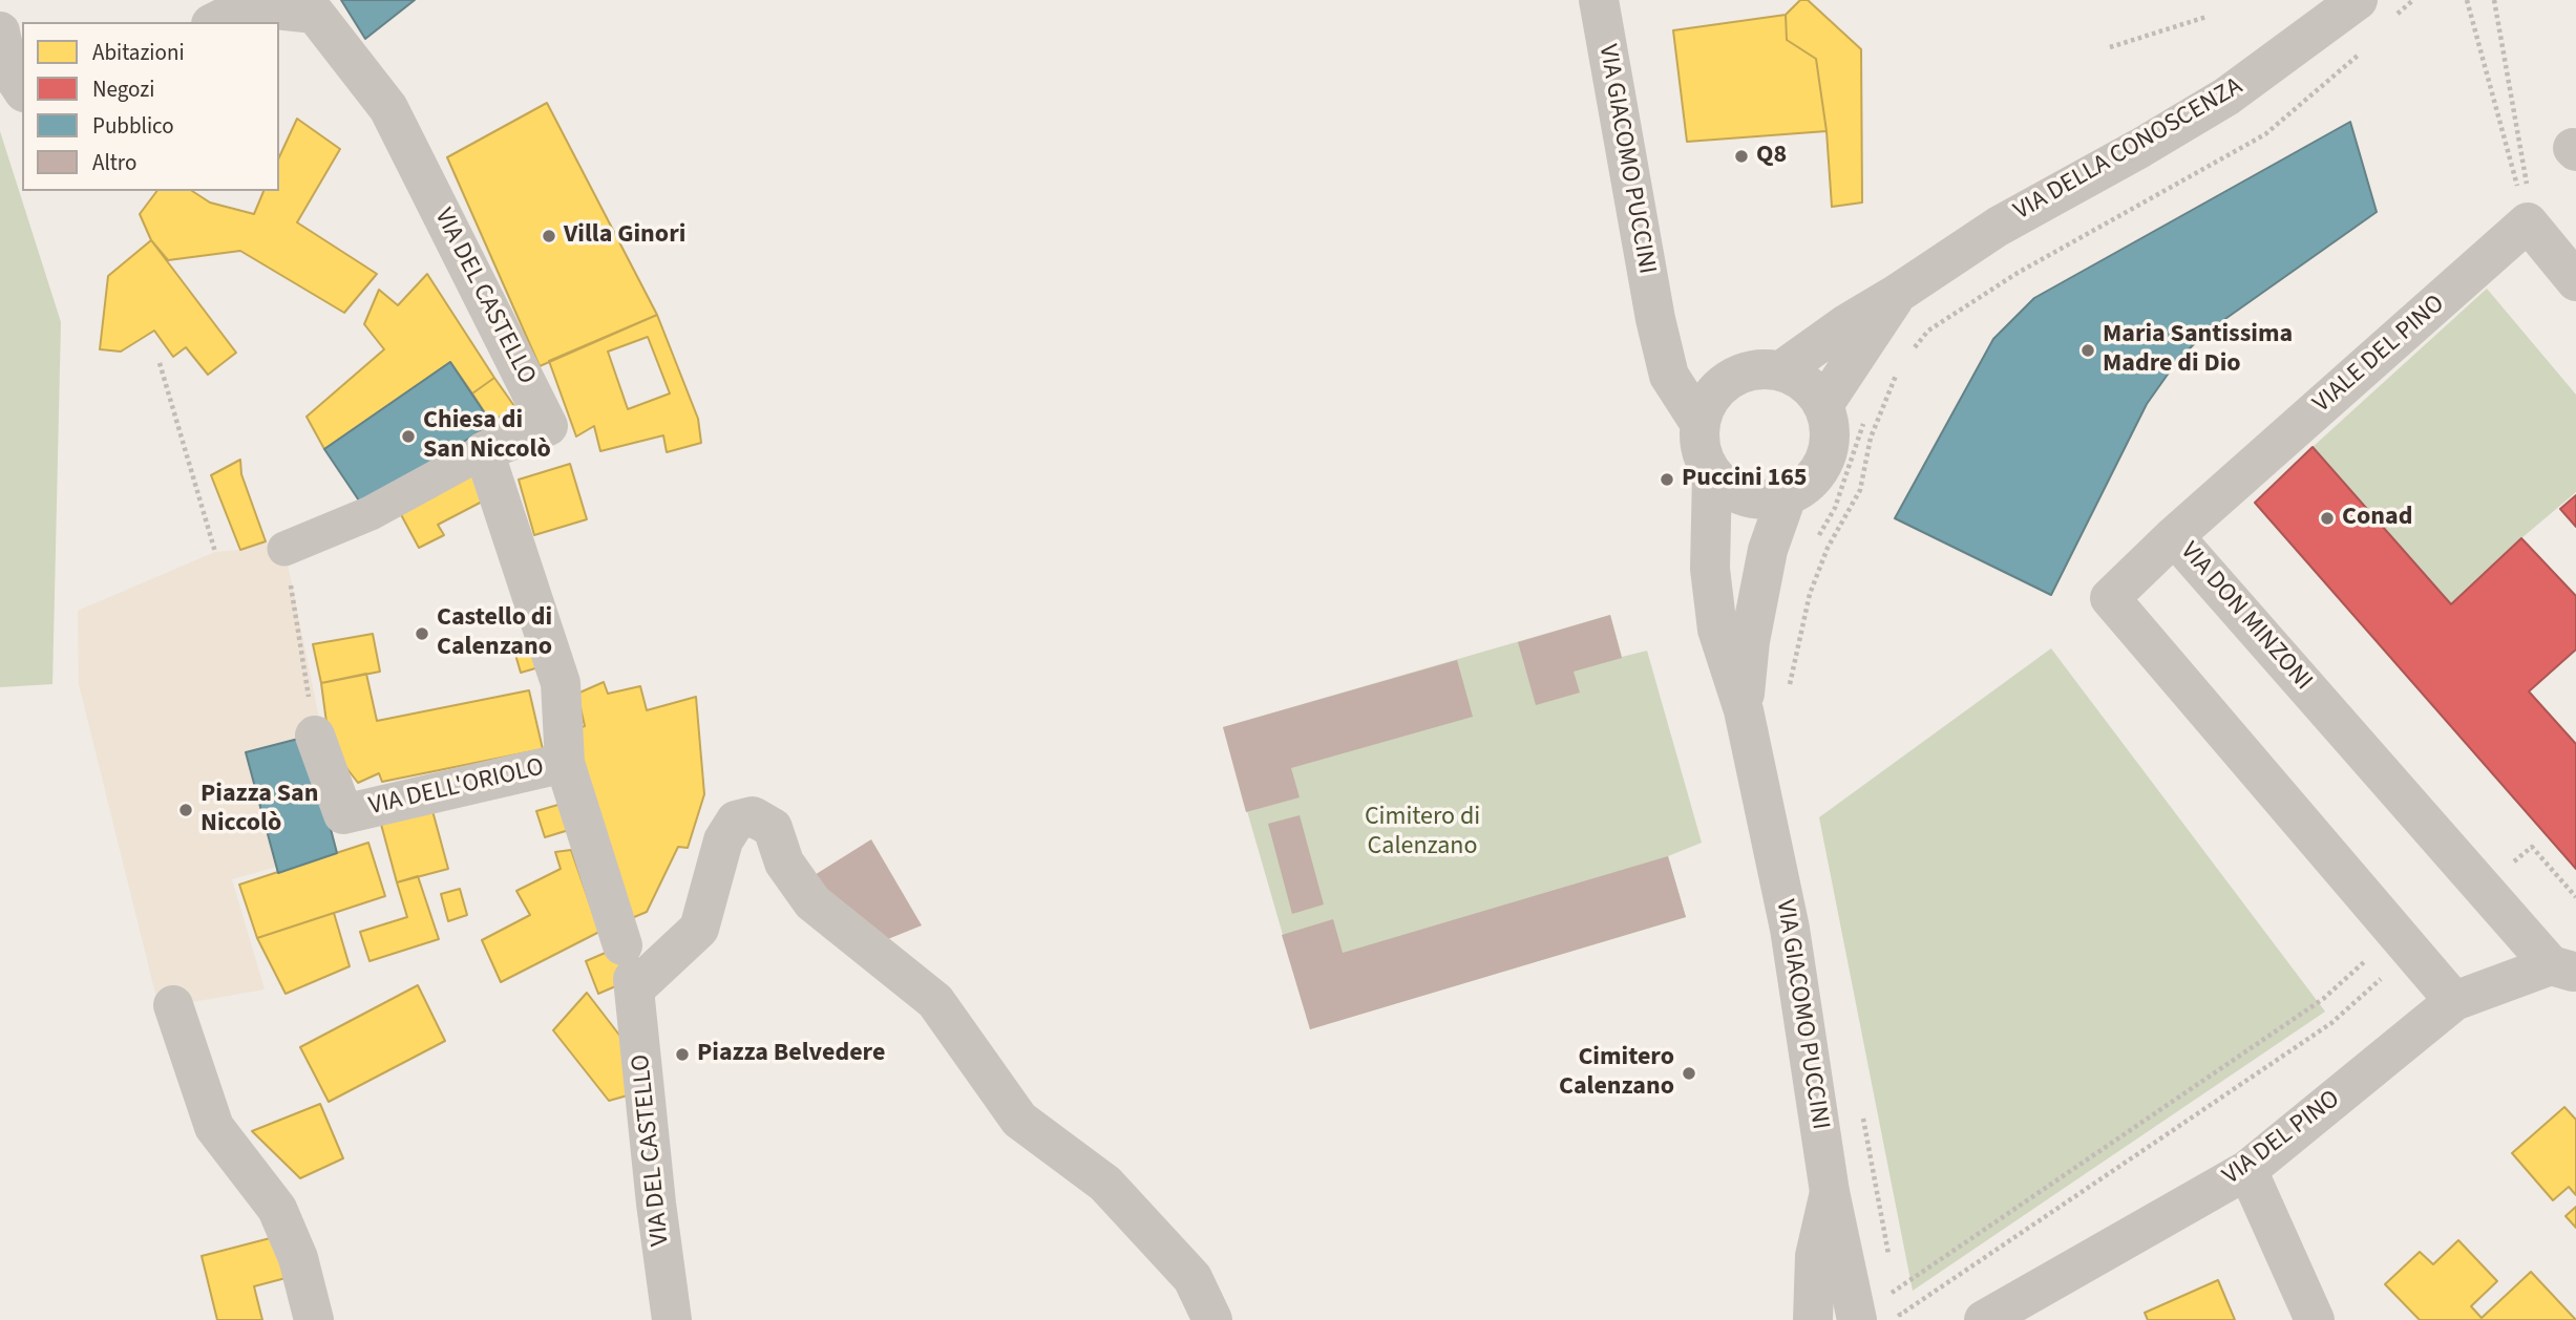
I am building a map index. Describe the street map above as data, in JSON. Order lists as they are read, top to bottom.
{
  "streets": {
    "street": [
      "VIA DELLA CONOSCENZA",
      "VIA GIACOMO PUCCINI",
      "VIA DEL CASTELLO",
      "VIALE DEL PINO",
      "VIA DON MINZONI",
      "VIA DELL'ORIOLO",
      "VIA DEL PINO"
    ]
  },
  "crossings": [
    ["VIA DELLA CONOSCENZA", "VIA GIACOMO PUCCINI"],
    ["VIA DEL CASTELLO", "VIA DELL'ORIOLO"],
    ["VIALE DEL PINO", "VIA DON MINZONI"],
    ["VIA DON MINZONI", "VIA DEL PINO"]
  ],
  "parks": ["Cimitero di Calenzano"],
  "places": [
    "Q8",
    "Villa Ginori",
    "Maria Santissima Madre di Dio",
    "Chiesa di San Niccolò",
    "Puccini 165",
    "Conad",
    "Castello di Calenzano",
    "Piazza San Niccolò",
    "Piazza Belvedere",
    "Cimitero Calenzano"
  ],
  "legend": [
    "Abitazioni",
    "Negozi",
    "Pubblico",
    "Altro"
  ]
}
